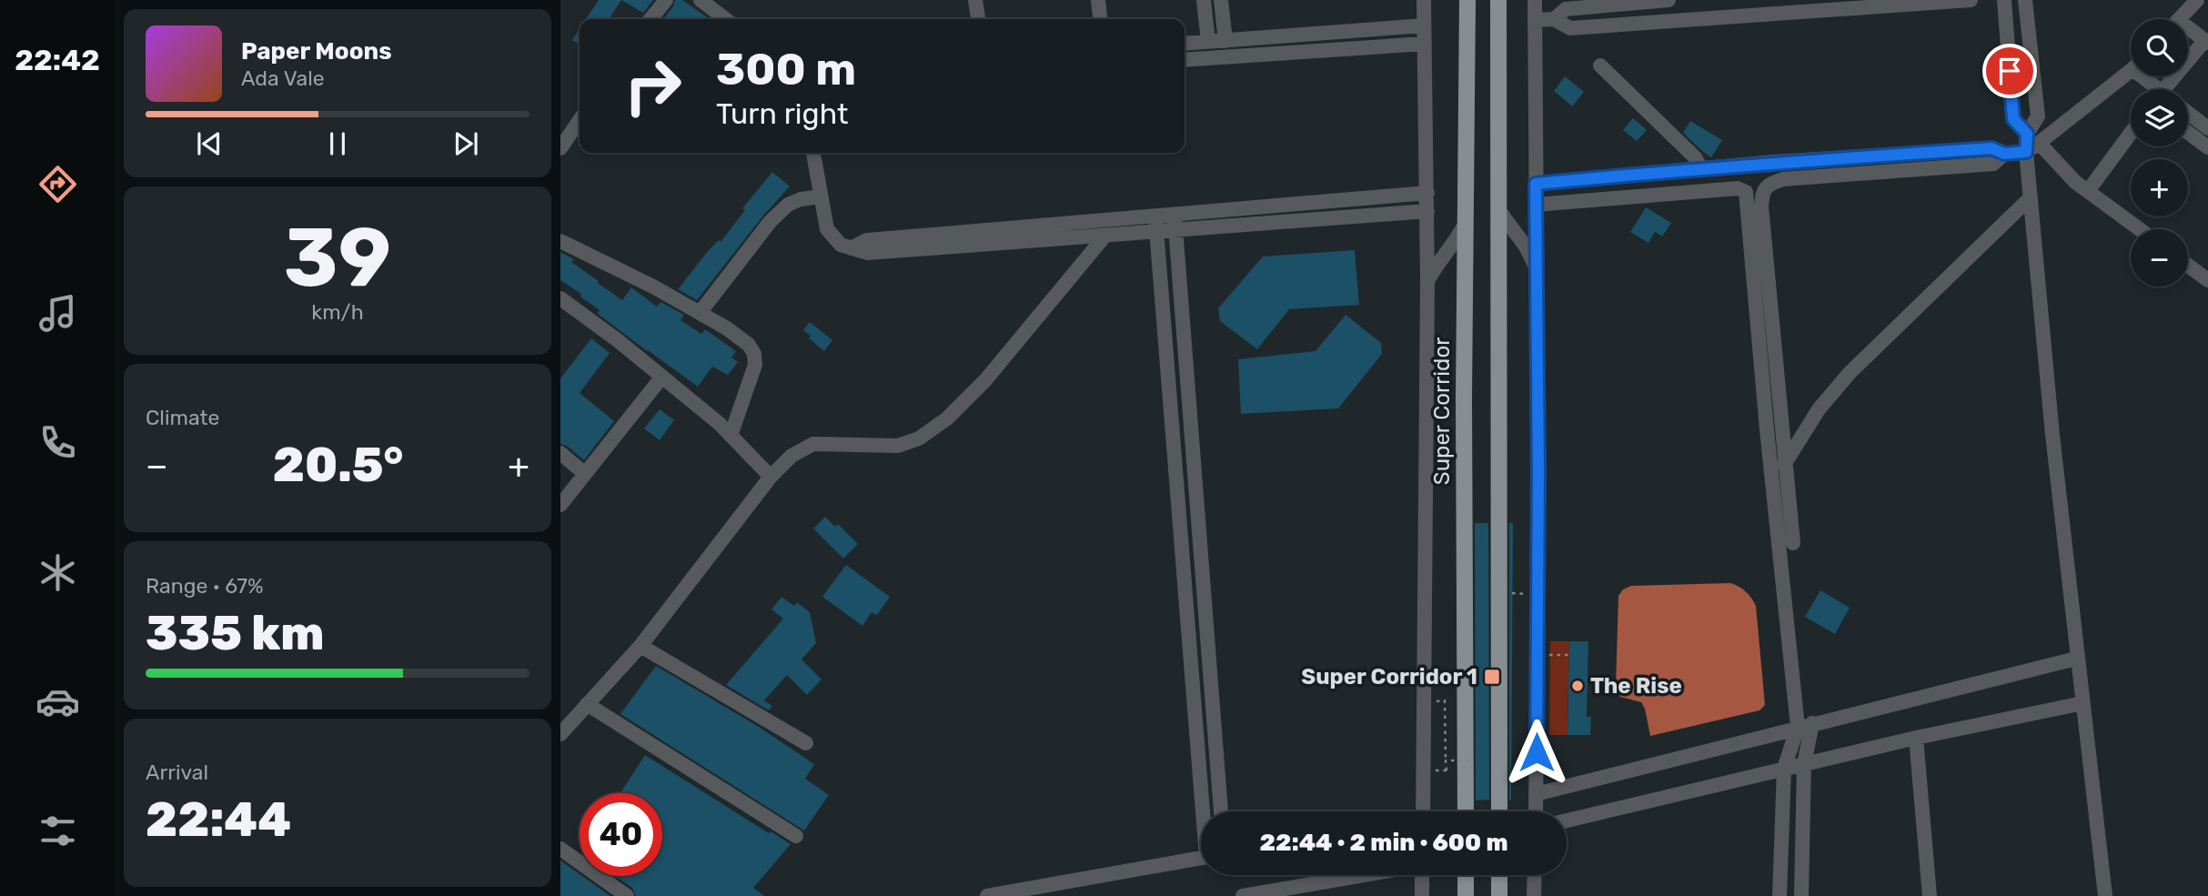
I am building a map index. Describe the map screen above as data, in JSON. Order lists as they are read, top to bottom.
{
  "streets": {
    "main road": ["Super Corridor"]
  },
  "places": {
    "transit": ["Super Corridor 1"],
    "other": ["The Rise"]
  },
  "page": {
    "tabs": "22:42",
    "map_buttons": ["+", "−"],
    "turn": ["300 m", "Turn right"],
    "song": ["Paper Moons", "Ada Vale"],
    "tile": [
      ["39", "km/h"],
      "Climate",
      ["Range · 67%", "335 km"],
      ["Arrival", "22:44"]
    ],
    "heat": ["−", "20.5°", "+"],
    "limit": "40",
    "trip": "22:44 · 2 min · 600 m"
  }
}
